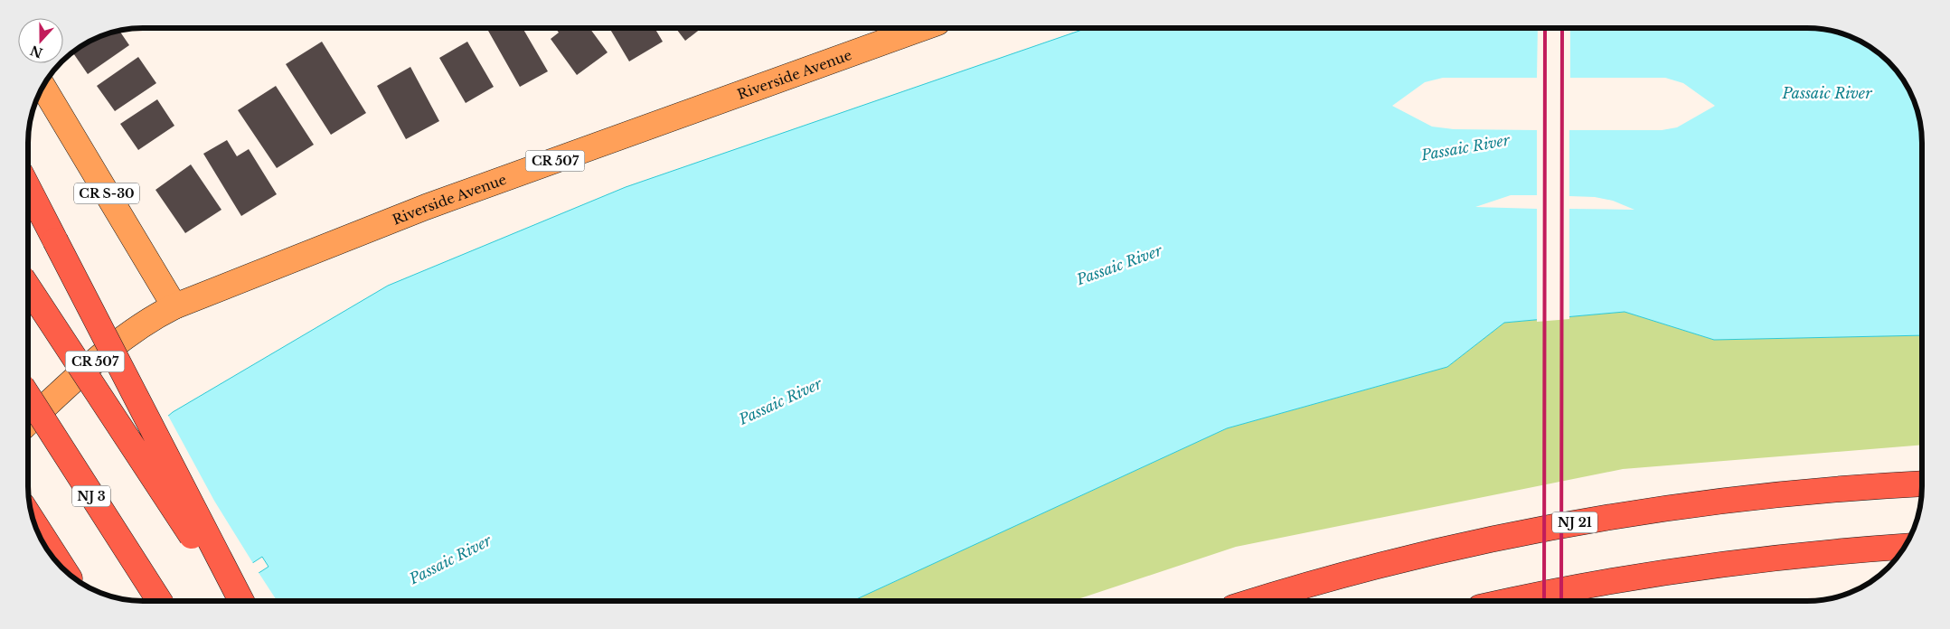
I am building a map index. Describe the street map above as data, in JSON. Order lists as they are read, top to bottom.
{
  "streets": {
    "highway": ["NJ 3", "NJ 21"],
    "main road": ["Riverside Avenue", "CR 507", "CR S-30"]
  },
  "crossings": [
    ["Riverside Avenue", "CR S-30"]
  ],
  "water": ["Passaic River"],
  "north": "bottom"
}
